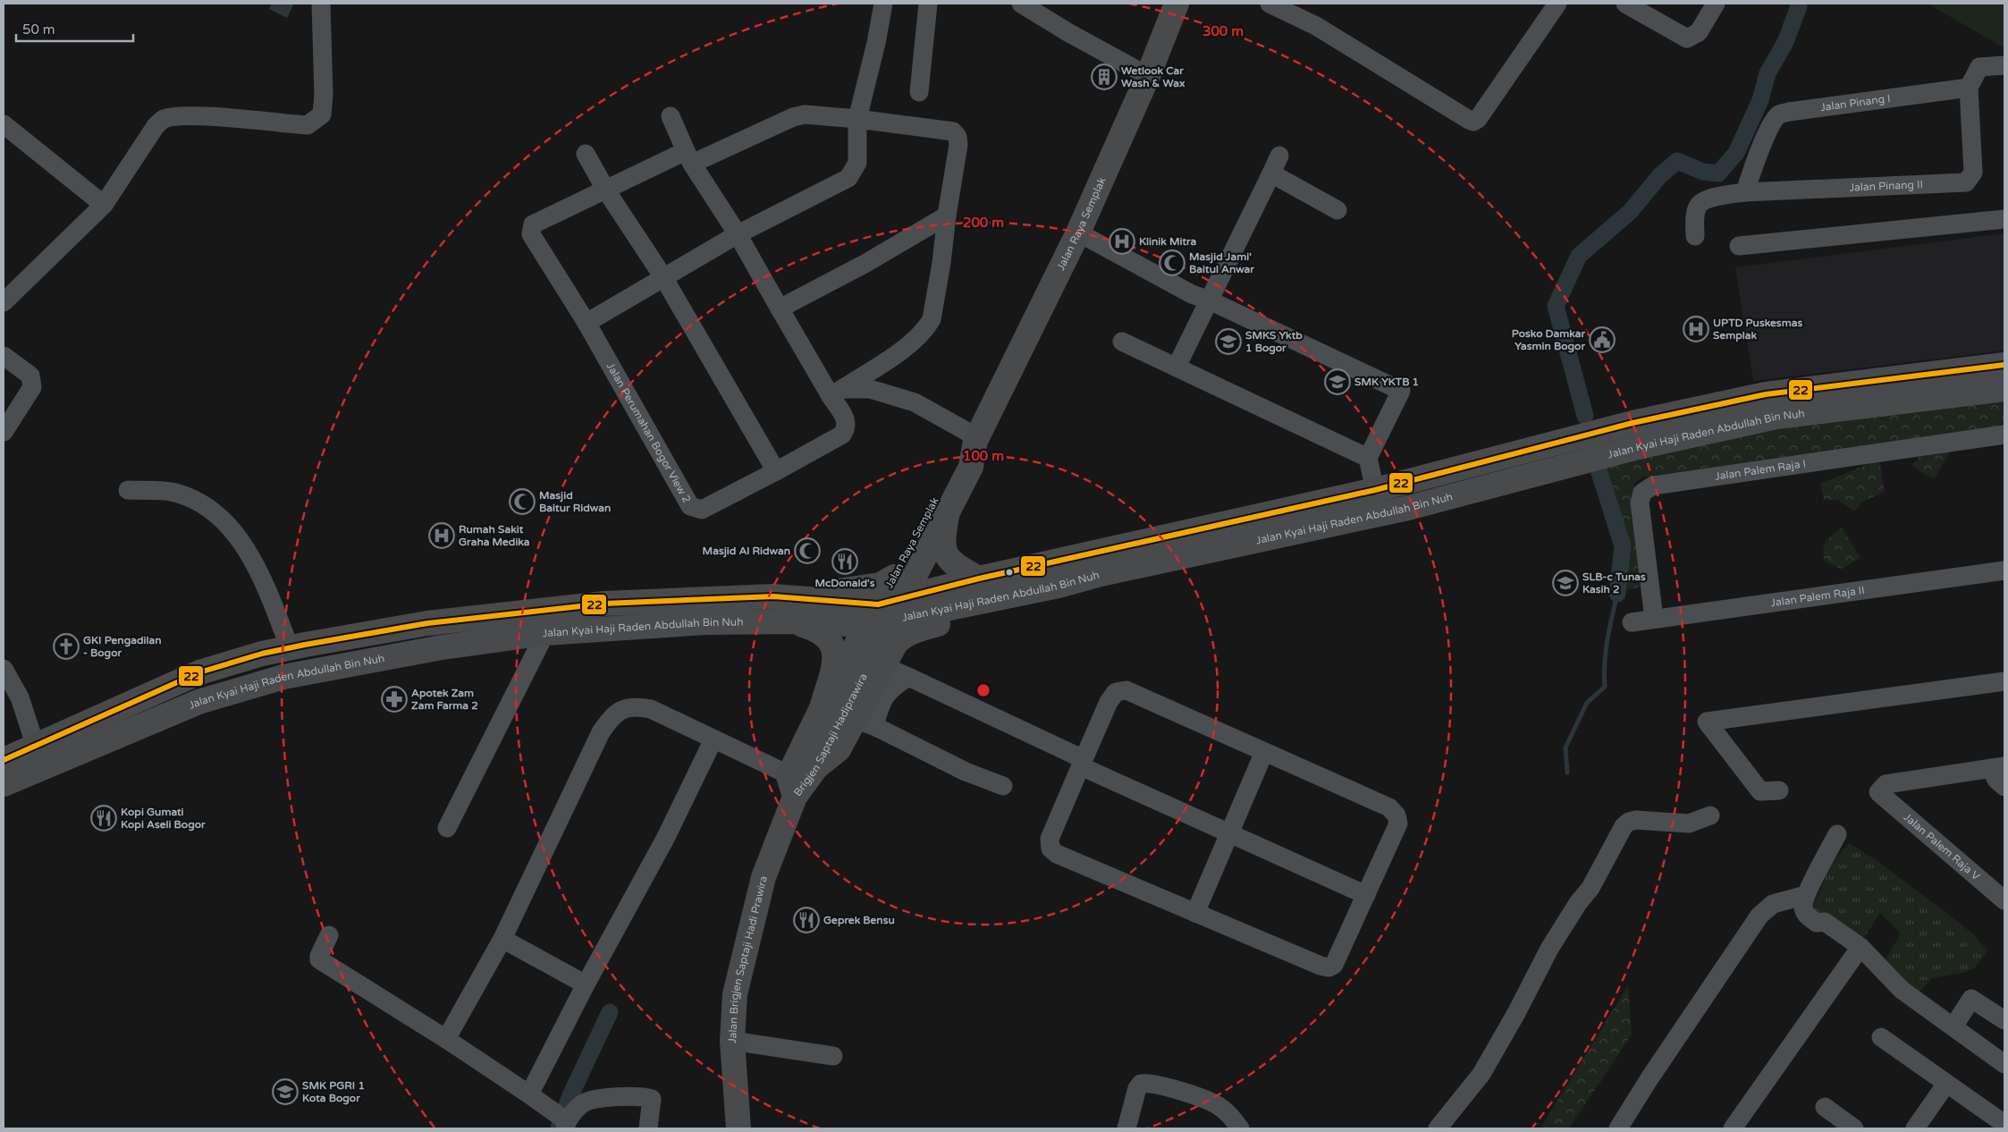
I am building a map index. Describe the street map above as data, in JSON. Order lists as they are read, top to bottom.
{
  "streets": {
    "main road": [
      "Jalan Raya Semplak",
      "Jalan Kyai Haji Raden Abdullah Bin Nuh",
      "Brigjen Saptaji Hadiprawira",
      "Jalan Brigjen Saptaji Hadi Prawira"
    ],
    "street": [
      "Jalan Pinang I",
      "Jalan Pinang II",
      "Jalan Perumahan Bogor View 2",
      "Jalan Palem Raja I",
      "Jalan Palem Raja II",
      "Jalan Palem Raja V"
    ]
  },
  "crossings": [
    ["Jalan Pinang I", "Jalan Pinang II"],
    ["Jalan Raya Semplak", "Jalan Kyai Haji Raden Abdullah Bin Nuh"],
    ["Jalan Kyai Haji Raden Abdullah Bin Nuh", "Brigjen Saptaji Hadiprawira"],
    ["Jalan Palem Raja I", "Jalan Palem Raja II"],
    ["Brigjen Saptaji Hadiprawira", "Jalan Brigjen Saptaji Hadi Prawira"]
  ],
  "places": {
    "building": ["Wetlook Car Wash & Wax"],
    "hospital": ["Klinik Mitra", "UPTD Puskesmas Semplak", "Rumah Sakit Graha Medika"],
    "mosque": ["Masjid Jami' Baitul Anwar", "Masjid Baitur Ridwan", "Masjid Al Ridwan"],
    "public building": ["Posko Damkar Yasmin Bogor"],
    "school or university": [
      "SMKS Yktb 1 Bogor",
      "SMK YKTB 1",
      "SLB-c Tunas Kasih 2",
      "SMK PGRI 1 Kota Bogor"
    ],
    "restaurant": ["McDonald's", "Kopi Gumati Kopi Aseli Bogor", "Geprek Bensu"],
    "church": ["GKI Pengadilan - Bogor"],
    "pharmacy": ["Apotek Zam Zam Farma 2"]
  },
  "lines": ["transit line 22"],
  "scale_bar": "50 m",
  "rings": ["300 m", "200 m", "100 m"]
}
